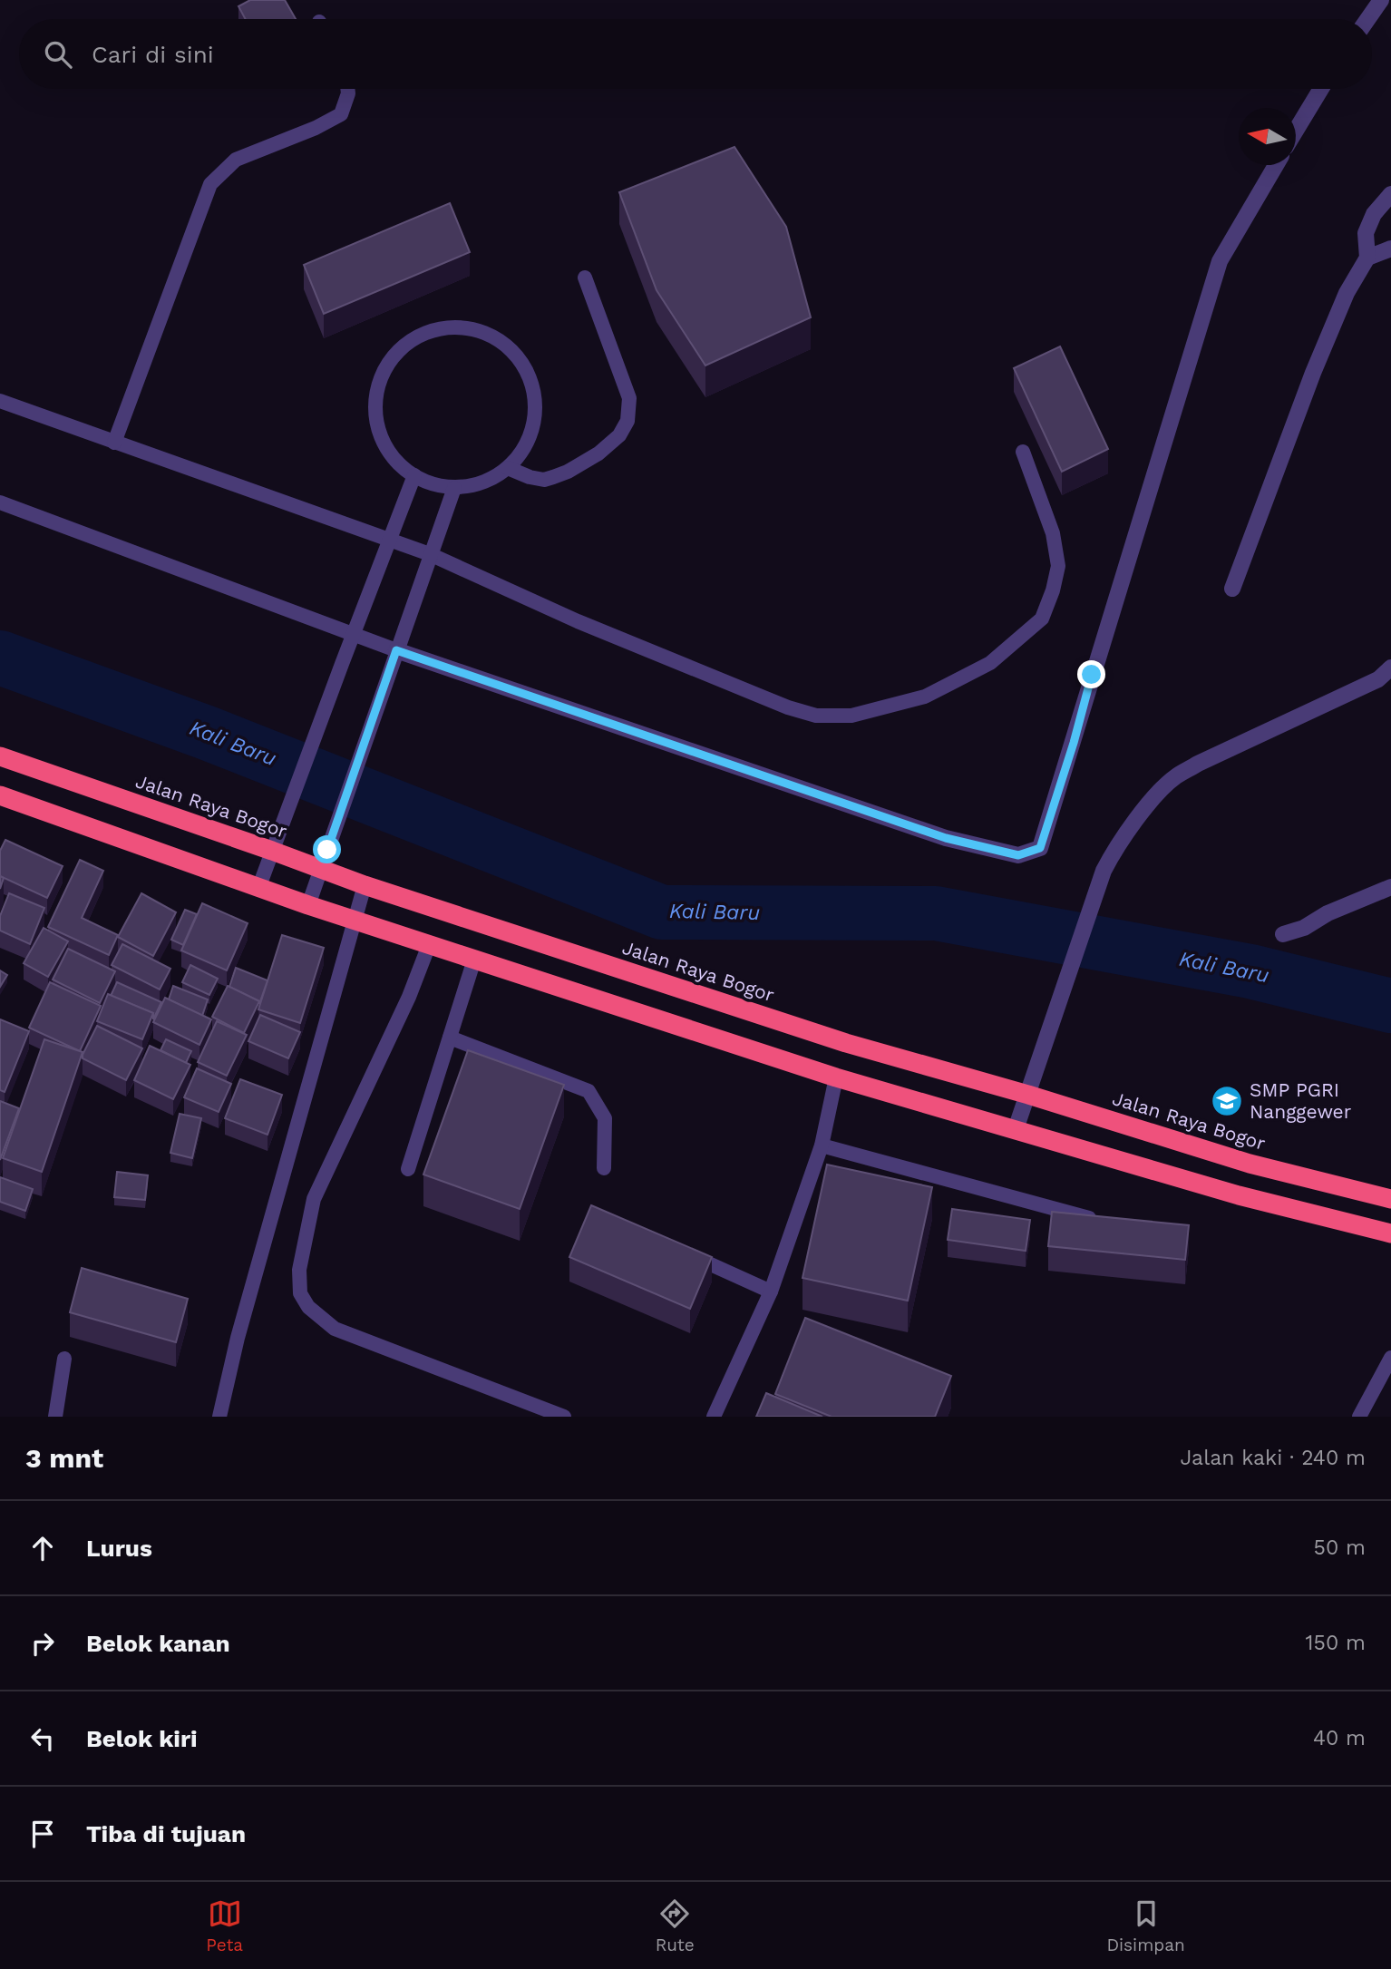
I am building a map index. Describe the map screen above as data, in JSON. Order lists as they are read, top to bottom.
{
  "streets": {
    "highway": ["Jalan Raya Bogor"]
  },
  "water": ["Kali Baru"],
  "places": {
    "school or university": ["SMP PGRI Nanggewer"]
  },
  "north": "left",
  "page": {
    "search": "Cari di sini",
    "heading": ["3 mnt", "Jalan kaki · 240 m"],
    "list": [
      ["Lurus", "50 m"],
      ["Belok kanan", "150 m"],
      ["Belok kiri", "40 m"],
      "Tiba di tujuan"
    ],
    "nav": ["Peta", "Rute", "Disimpan"]
  }
}
